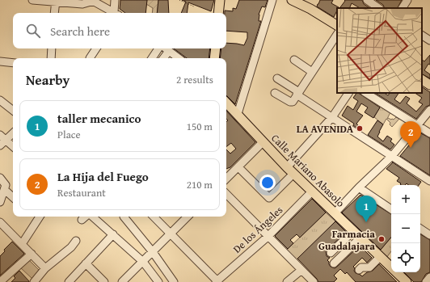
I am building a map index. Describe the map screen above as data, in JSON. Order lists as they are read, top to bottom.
{
  "streets": {
    "main road": ["Calle Mariano Abasolo"],
    "street": ["De los Ángeles"]
  },
  "crossings": [
    ["Calle Mariano Abasolo", "De los Ángeles"]
  ],
  "places": ["LA AVENIDA", "Farmacia Guadalajara"],
  "page": {
    "search": "Search here",
    "heading": ["Nearby", "2 results"],
    "list": [
      {
        "mark": "1",
        "name": "taller mecanico",
        "note": "Place",
        "value": "150 m"
      },
      {
        "mark": "2",
        "name": "La Hija del Fuego",
        "note": "Restaurant",
        "value": "210 m"
      }
    ],
    "pins": ["2", "1"],
    "map_buttons": ["+", "−"]
  }
}
